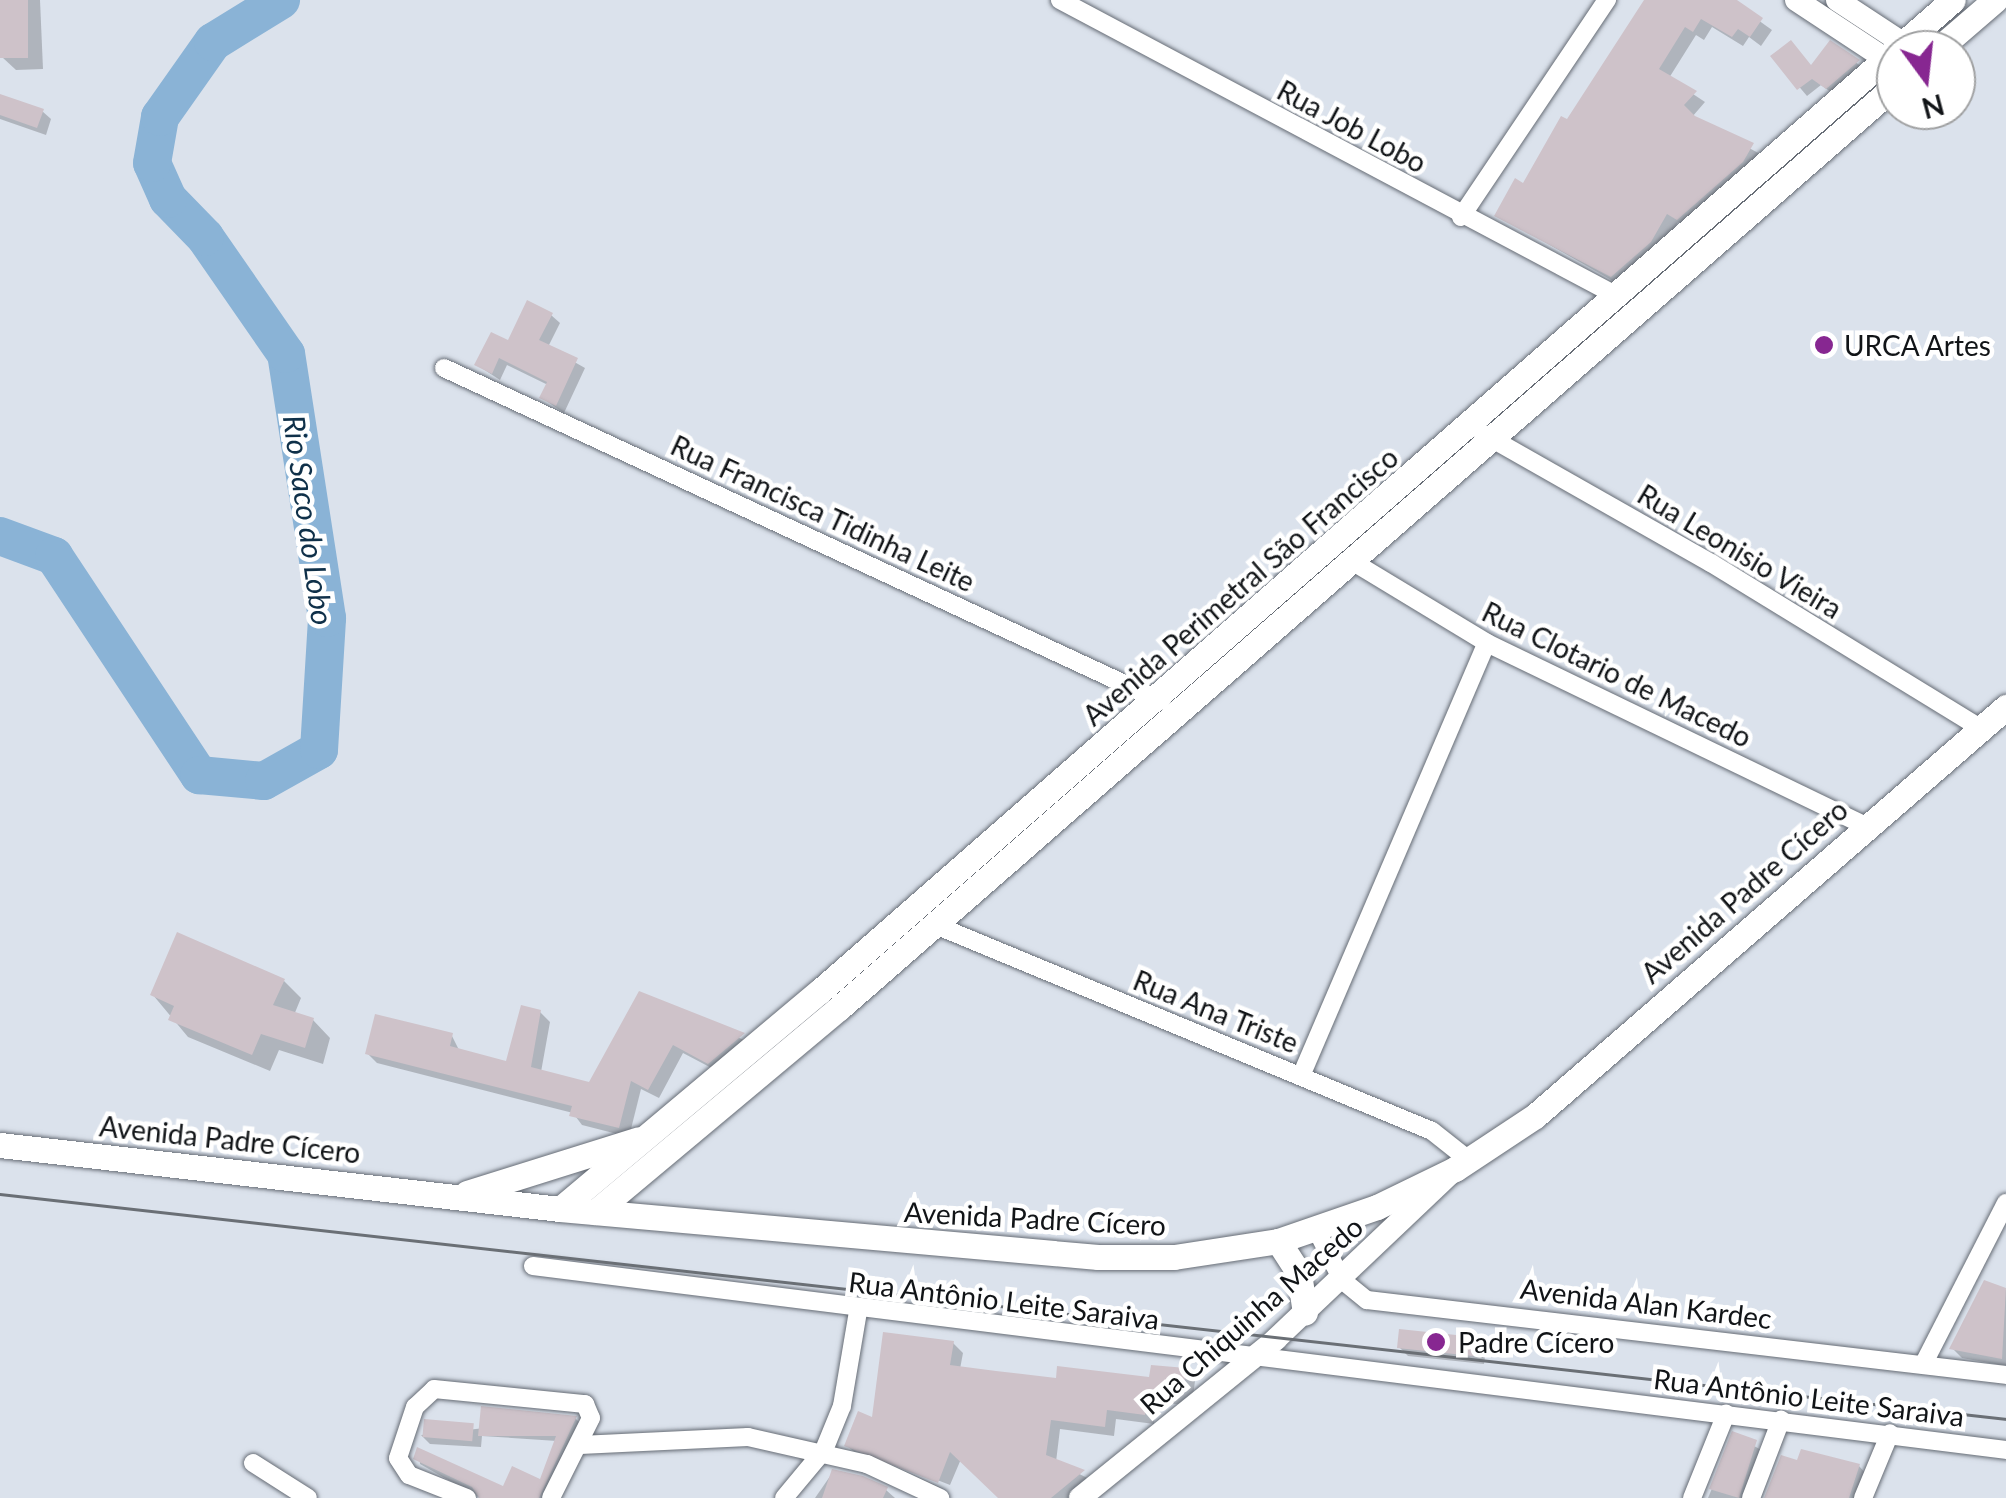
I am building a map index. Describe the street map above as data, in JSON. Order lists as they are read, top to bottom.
{
  "streets": {
    "main road": ["Avenida Perimetral São Francisco", "Avenida Padre Cícero"],
    "street": [
      "Rua Job Lobo",
      "Rua Francisca Tidinha Leite",
      "Rua Leonisio Vieira",
      "Rua Clotario de Macedo",
      "Rua Ana Triste",
      "Rua Antônio Leite Saraiva",
      "Avenida Alan Kardec",
      "Rua Chiquinha Macedo"
    ]
  },
  "crossings": [
    ["Rua Job Lobo", "Avenida Perimetral São Francisco"],
    ["Rua Francisca Tidinha Leite", "Avenida Perimetral São Francisco"],
    ["Rua Leonisio Vieira", "Avenida Perimetral São Francisco"],
    ["Rua Leonisio Vieira", "Avenida Padre Cícero"],
    ["Avenida Perimetral São Francisco", "Rua Clotario de Macedo"],
    ["Avenida Perimetral São Francisco", "Avenida Padre Cícero"],
    ["Avenida Perimetral São Francisco", "Rua Ana Triste"],
    ["Rua Clotario de Macedo", "Avenida Padre Cícero"],
    ["Avenida Padre Cícero", "Rua Ana Triste"],
    ["Avenida Padre Cícero", "Rua Chiquinha Macedo"],
    ["Rua Ana Triste", "Rua Chiquinha Macedo"],
    ["Rua Antônio Leite Saraiva", "Rua Chiquinha Macedo"],
    ["Avenida Alan Kardec", "Rua Chiquinha Macedo"]
  ],
  "water": ["Rio Saco do Lobo"],
  "places": ["URCA Artes", "Padre Cícero"],
  "north": "bottom"
}
